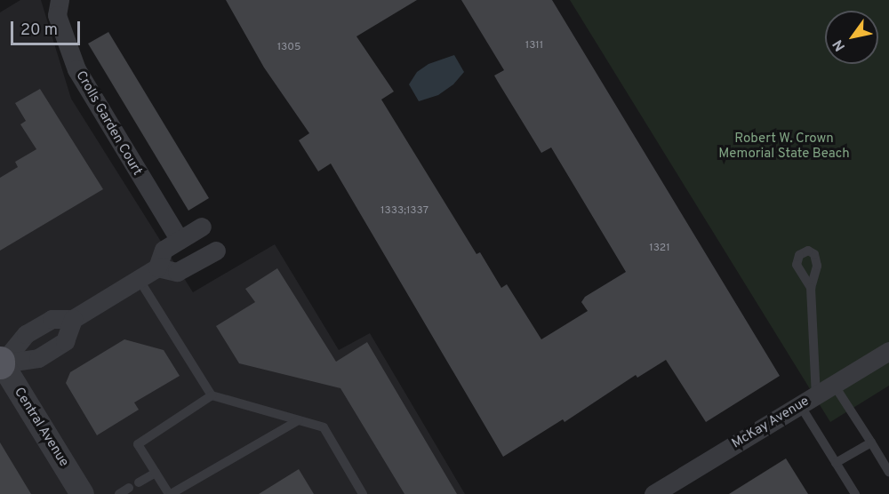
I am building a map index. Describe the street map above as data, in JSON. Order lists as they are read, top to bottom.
{
  "streets": {
    "street": ["Crolls Garden Court", "McKay Avenue", "Central Avenue"]
  },
  "parks": ["Robert W. Crown Memorial State Beach"],
  "house_numbers": [
    "1311",
    "1305",
    "1333;1337",
    "1321"
  ],
  "scale_bar": "20 m",
  "north": "bottom left"
}
